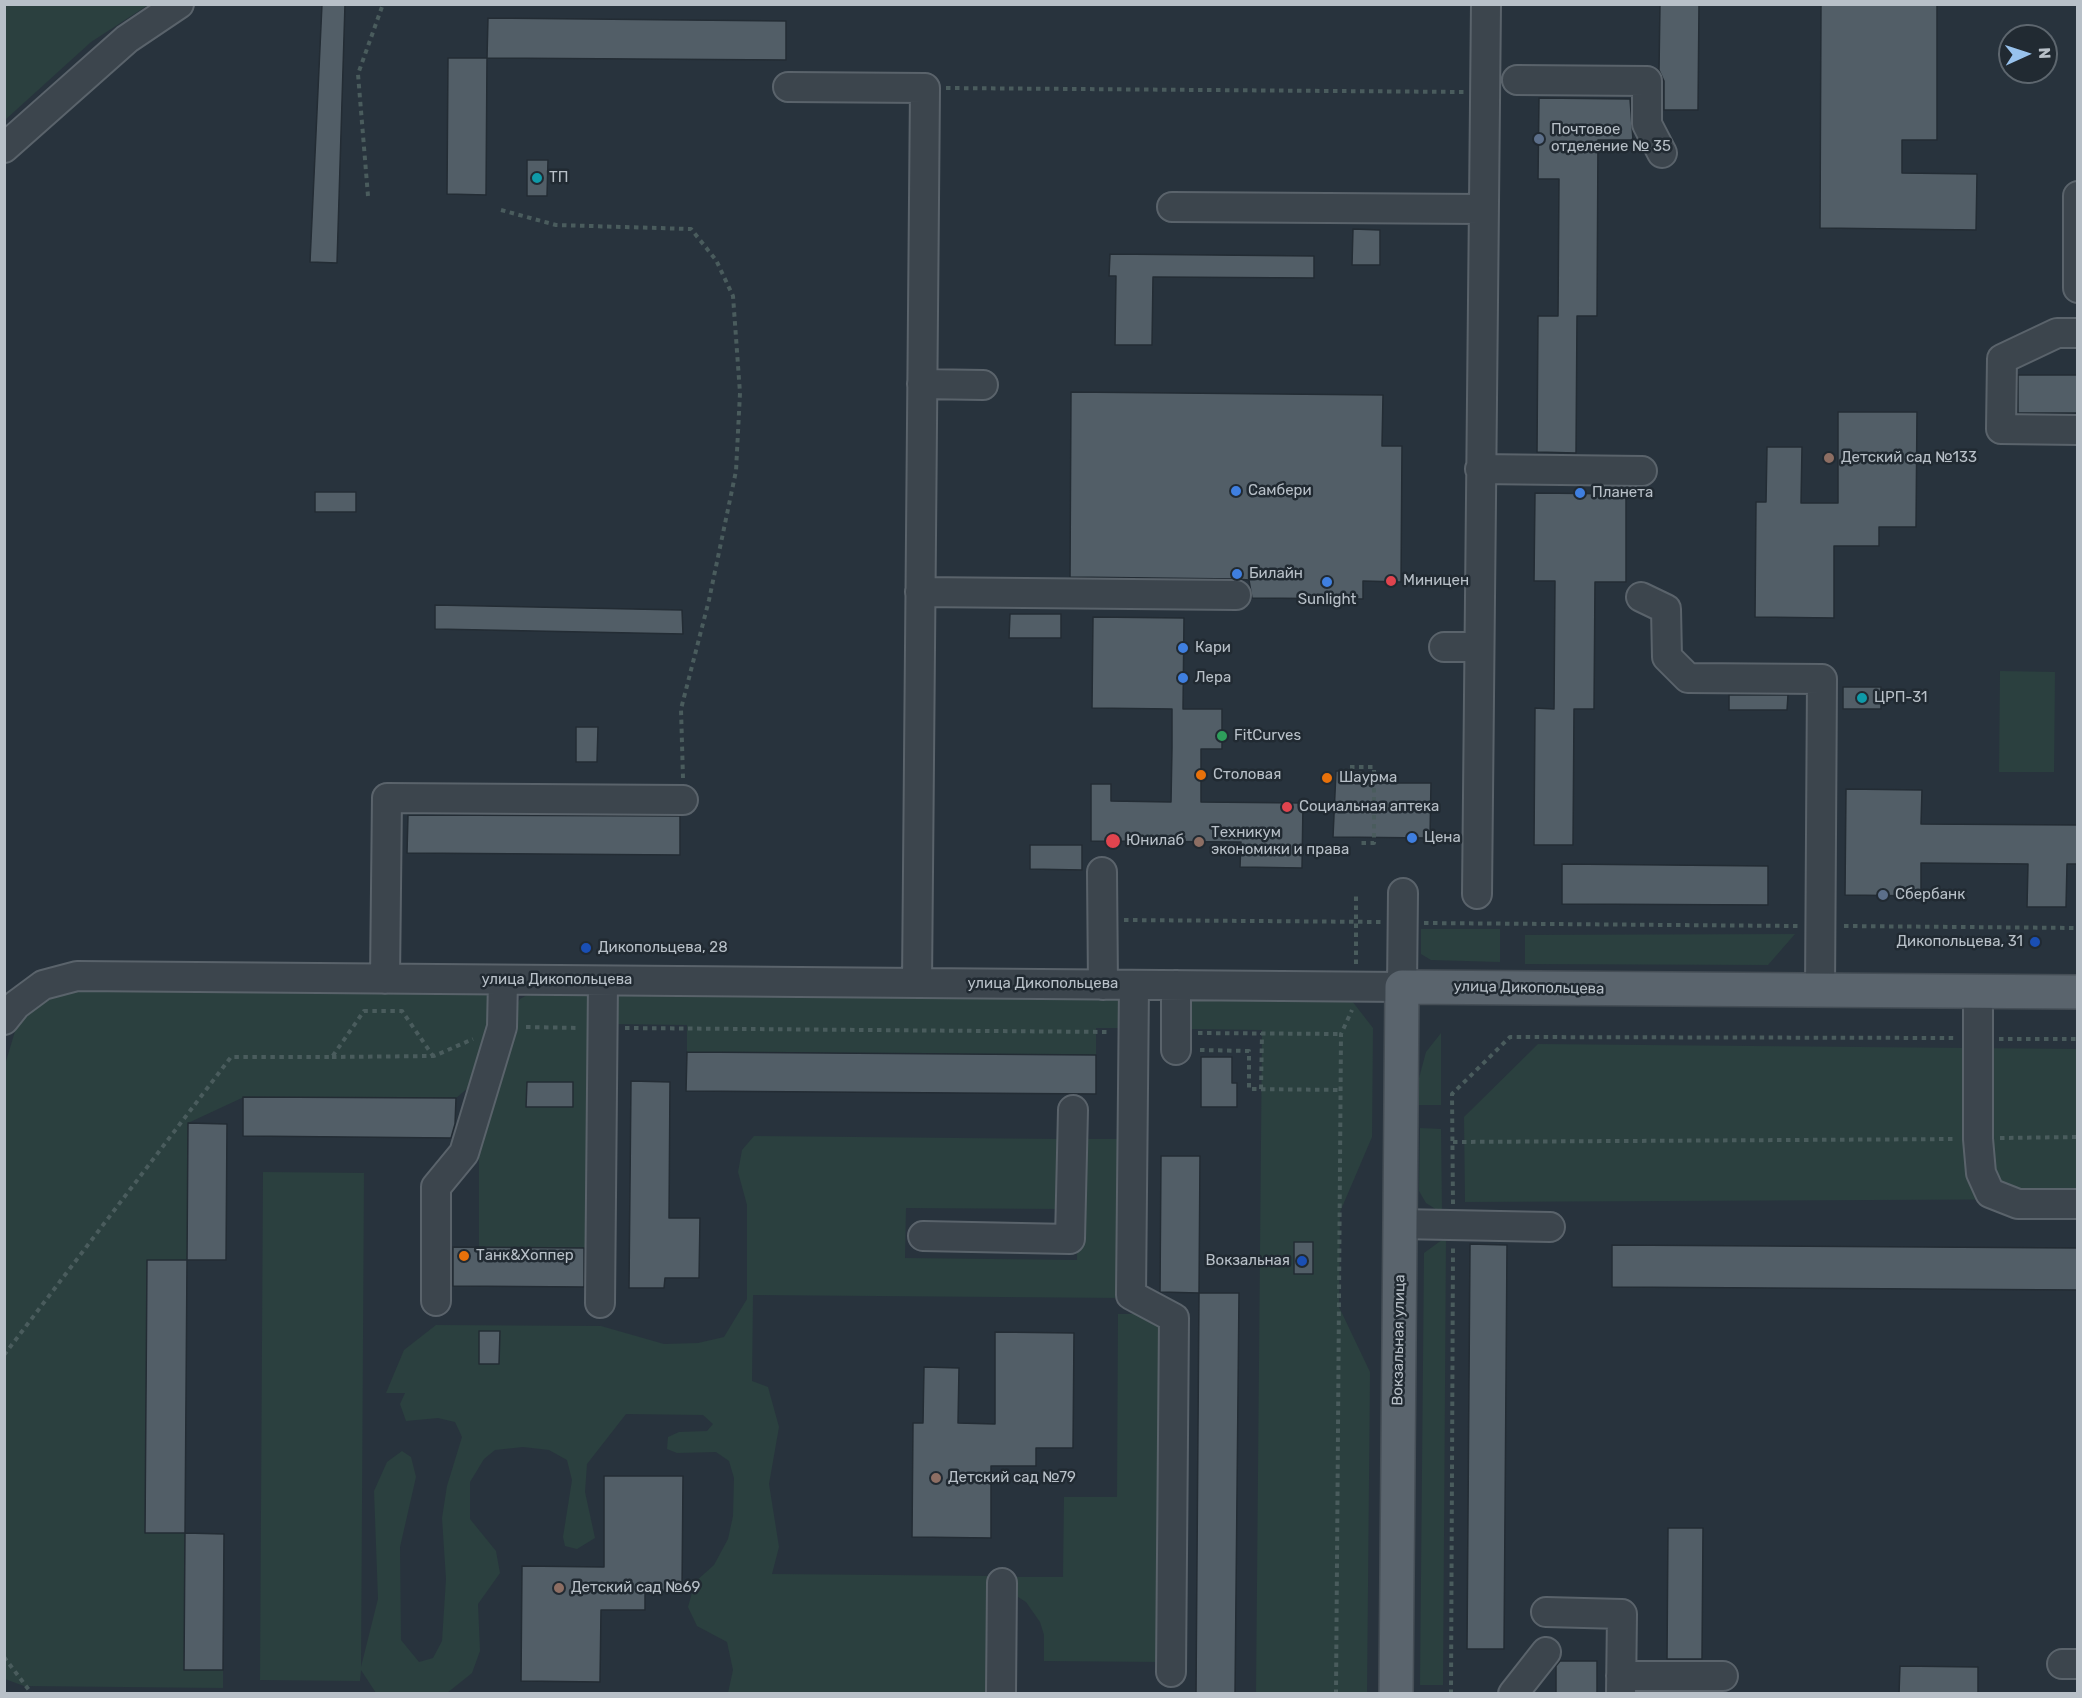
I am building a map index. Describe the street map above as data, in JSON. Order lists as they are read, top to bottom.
{
  "streets": {
    "main road": ["улица Дикопольцева", "Вокзальная улица"]
  },
  "crossings": [
    ["улица Дикопольцева", "Вокзальная улица"]
  ],
  "places": [
    "Почтовое отделение № 35",
    "ТП",
    "Детский сад №133",
    "Самбери",
    "Планета",
    "Билайн",
    "Миницен",
    "Sunlight",
    "Кари",
    "Лера",
    "ЦРП-31",
    "FitCurves",
    "Столовая",
    "Шаурма",
    "Социальная аптека",
    "Цена",
    "Юнилаб",
    "Техникум экономики и права",
    "Сбербанк",
    "Дикопольцева, 31",
    "Дикопольцева, 28",
    "Танк&Хоппер",
    "Вокзальная",
    "Детский сад №79",
    "Детский сад №69"
  ],
  "north": "right"
}
